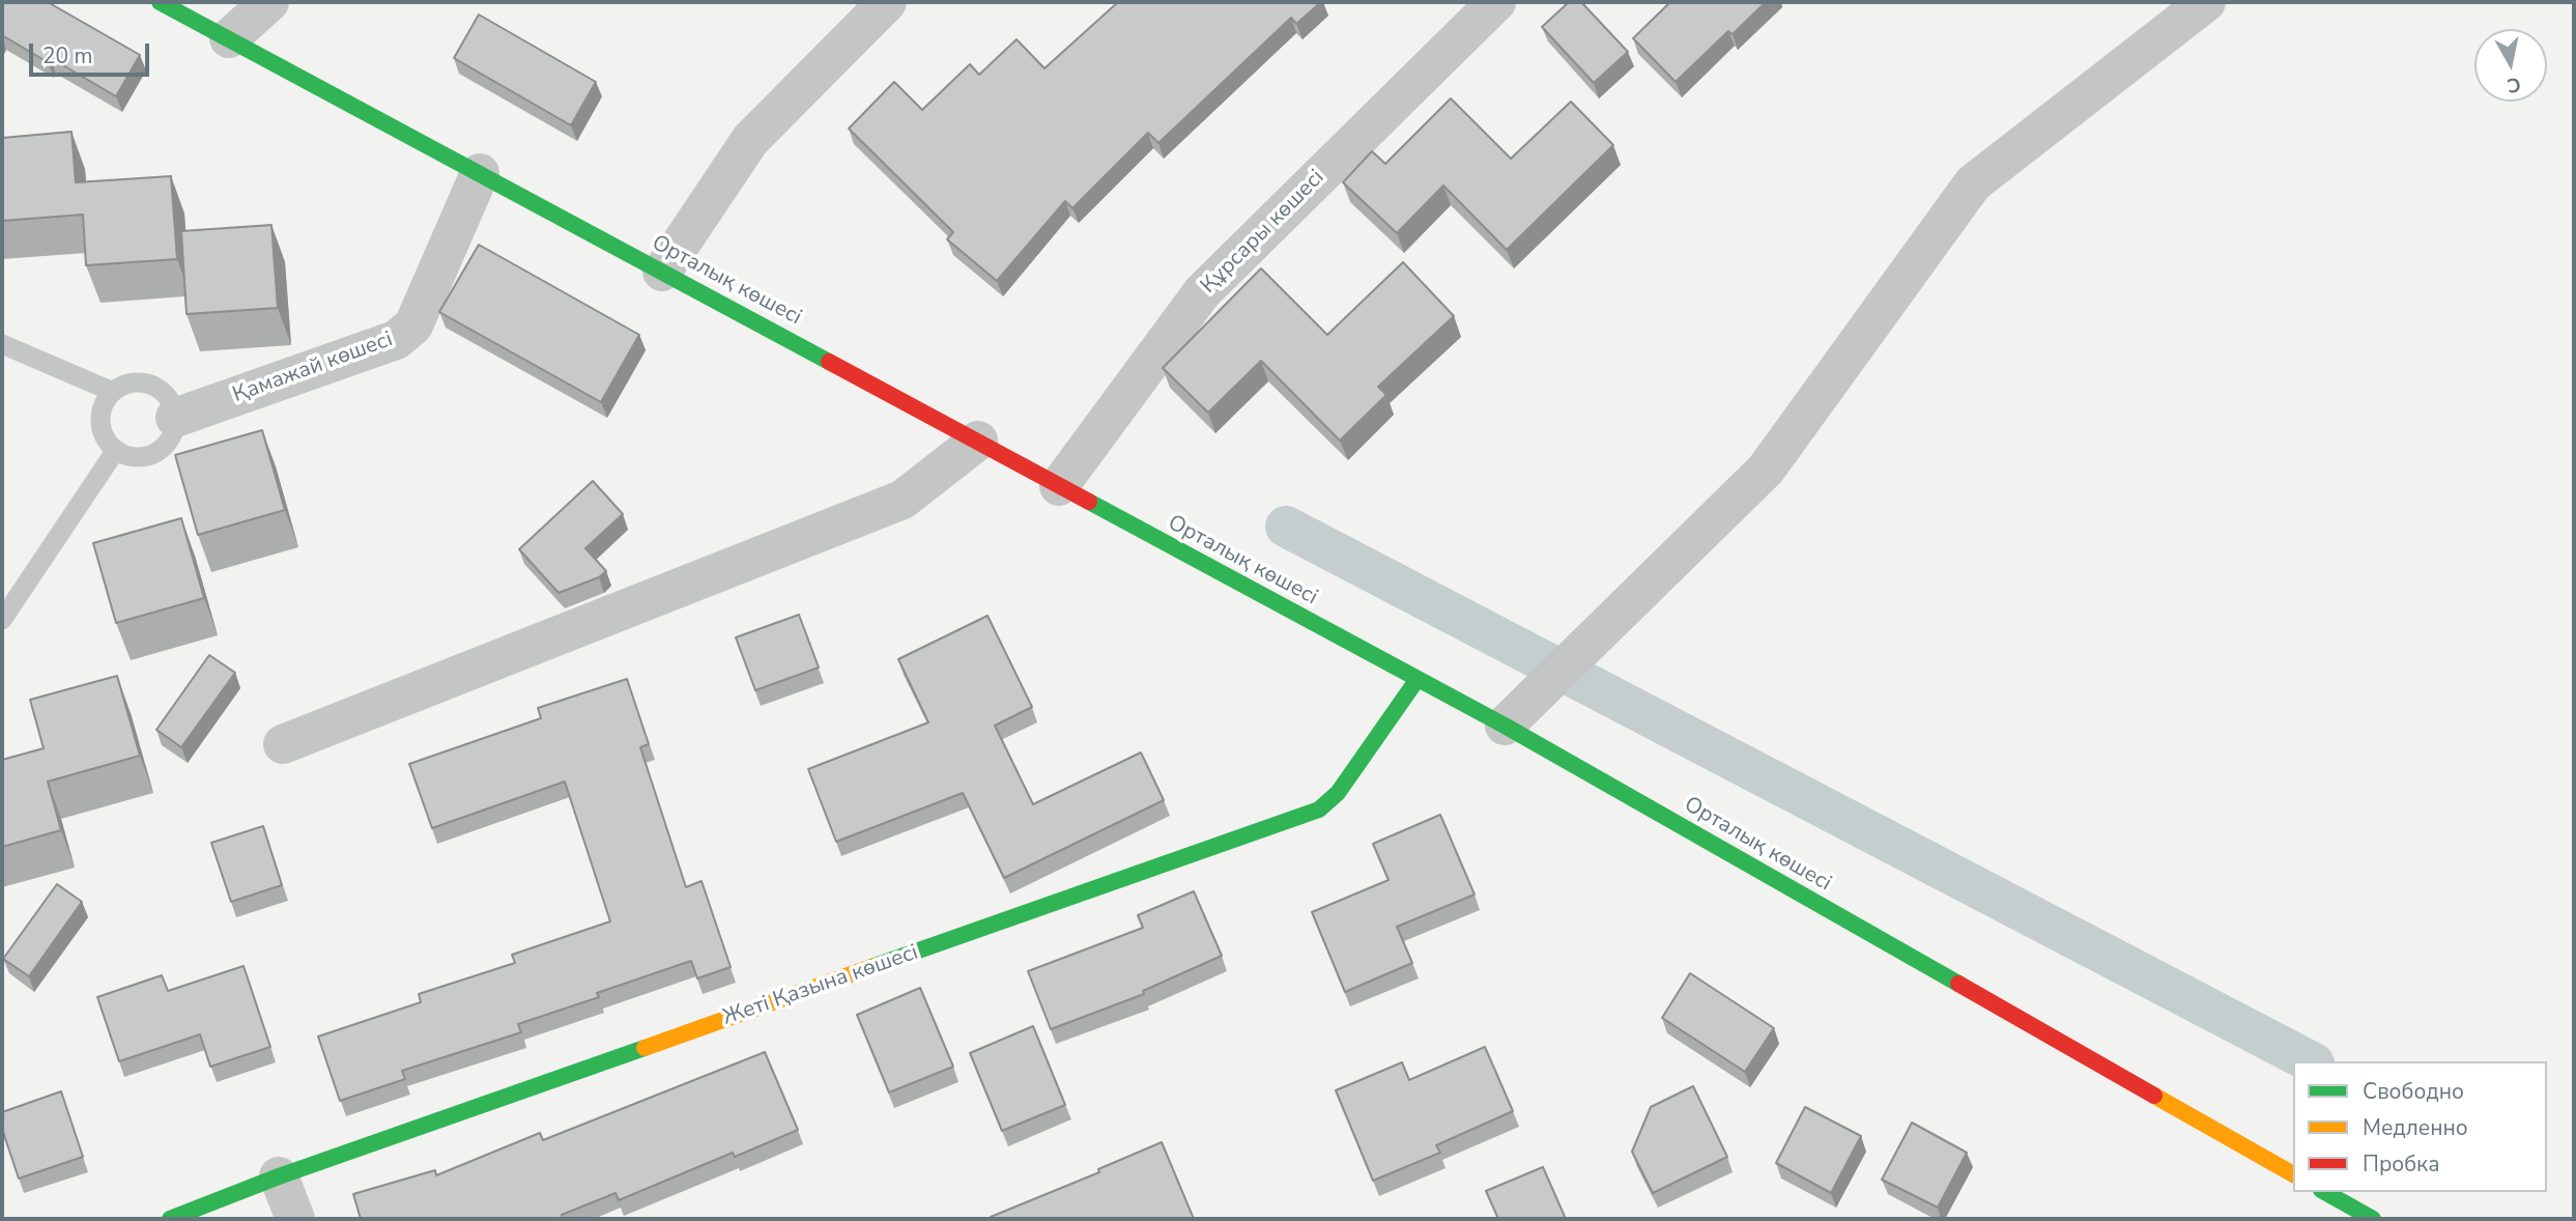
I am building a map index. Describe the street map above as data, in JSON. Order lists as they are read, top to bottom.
{
  "streets": {
    "main road": ["Орталық көшесі", "Жеті Қазына көшесі"],
    "street": ["Құрсары көшесі", "Қамажай көшесі"]
  },
  "crossings": [
    ["Құрсары көшесі", "Орталық көшесі"],
    ["Орталық көшесі", "Қамажай көшесі"],
    ["Орталық көшесі", "Жеті Қазына көшесі"]
  ],
  "legend": ["Свободно", "Медленно", "Пробка"],
  "scale_bar": "20 m",
  "north": "bottom"
}
